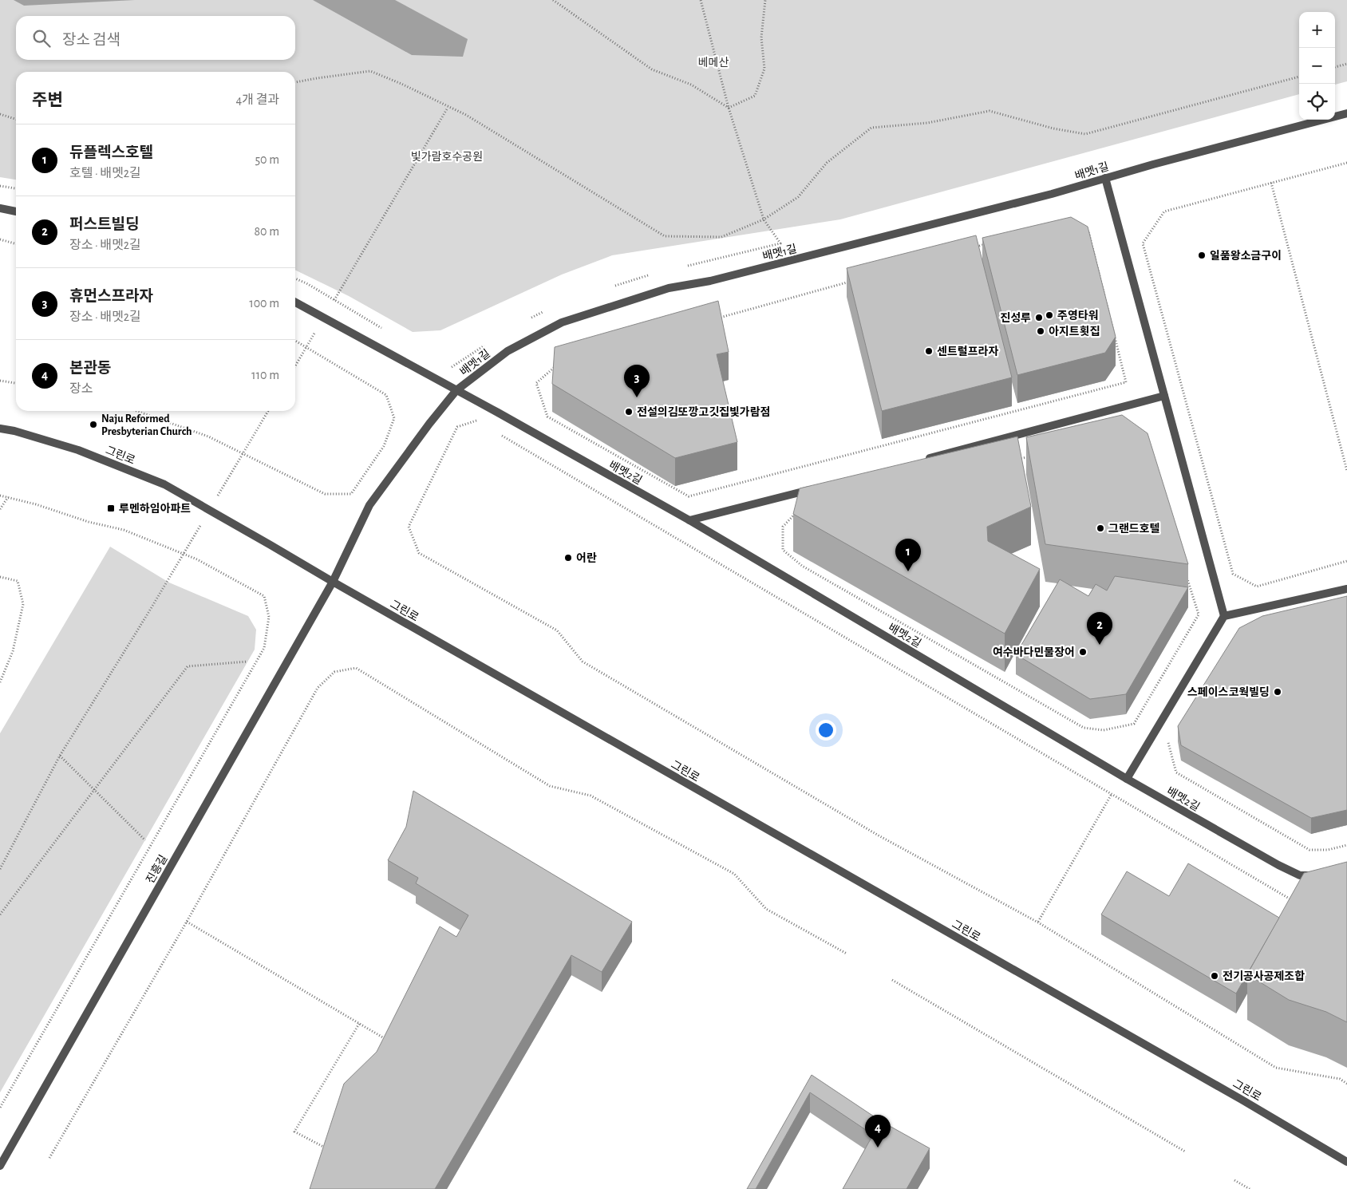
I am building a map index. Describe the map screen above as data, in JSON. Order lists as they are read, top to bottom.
{
  "streets": {
    "street": [
      "배멧1길",
      "그린로",
      "배멧2길",
      "진흥길"
    ]
  },
  "crossings": [
    ["배멧1길", "그린로"],
    ["배멧1길", "배멧2길"],
    ["배멧1길", "진흥길"],
    ["그린로", "진흥길"]
  ],
  "parks": ["베메산", "빛가람호수공원"],
  "places": {
    "other": [
      "일품왕소금구이",
      "주영타워",
      "진성루",
      "아지트횟집",
      "센트럴프라자",
      "전설의김또깡고깃집빛가람점",
      "Naju Reformed Presbyterian Church",
      "그랜드호텔",
      "어란",
      "여수바다민물장어",
      "스페이스코웍빌딩",
      "전기공사공제조합"
    ],
    "transit": ["루멘하임아파트"]
  },
  "page": {
    "map_buttons": ["+", "−"],
    "search": "장소 검색",
    "heading": ["주변", "4개 결과"],
    "list": [
      {
        "mark": "1",
        "name": "듀플렉스호텔",
        "note": "호텔 · 배멧2길",
        "value": "50 m"
      },
      {
        "mark": "2",
        "name": "퍼스트빌딩",
        "note": "장소 · 배멧2길",
        "value": "80 m"
      },
      {
        "mark": "3",
        "name": "휴먼스프라자",
        "note": "장소 · 배멧2길",
        "value": "100 m"
      },
      {
        "mark": "4",
        "name": "본관동",
        "note": "장소",
        "value": "110 m"
      }
    ],
    "pins": [
      "3",
      "1",
      "2",
      "4"
    ]
  }
}
